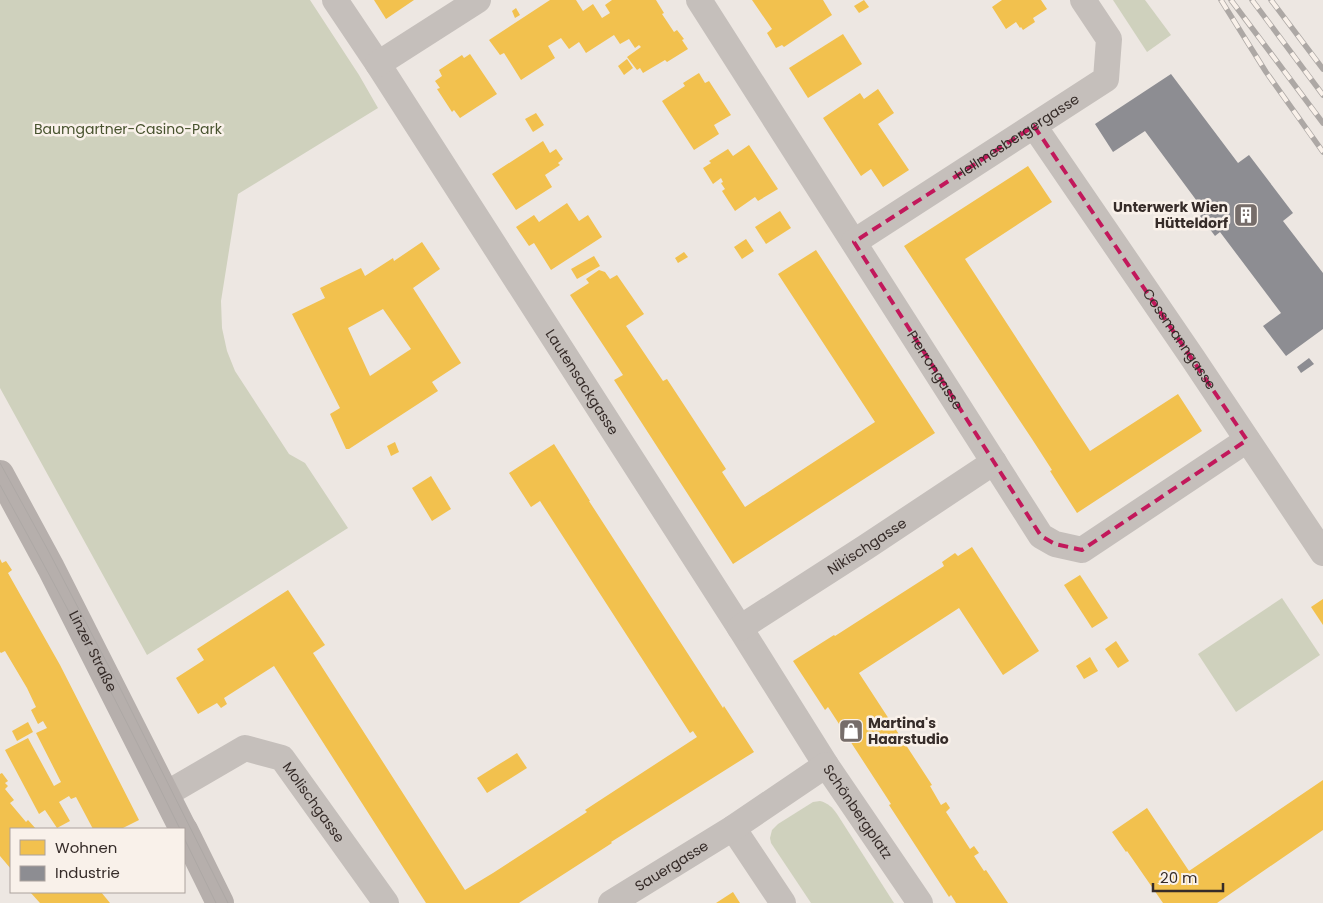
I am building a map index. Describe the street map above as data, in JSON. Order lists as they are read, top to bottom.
{
  "streets": {
    "main road": ["Linzer Straße"],
    "street": [
      "Hellmesbergergasse",
      "Cossmanngasse",
      "Pierrongasse",
      "Lautensackgasse",
      "Nikischgasse",
      "Molischgasse",
      "Schönbergplatz",
      "Sauergasse"
    ]
  },
  "crossings": [
    ["Hellmesbergergasse", "Cossmanngasse"],
    ["Hellmesbergergasse", "Pierrongasse"],
    ["Cossmanngasse", "Pierrongasse"],
    ["Pierrongasse", "Nikischgasse"],
    ["Lautensackgasse", "Nikischgasse"],
    ["Lautensackgasse", "Schönbergplatz"],
    ["Linzer Straße", "Molischgasse"],
    ["Schönbergplatz", "Sauergasse"]
  ],
  "parks": ["Baumgartner-Casino-Park"],
  "places": {
    "building": ["Unterwerk Wien Hütteldorf"],
    "shop": ["Martina's Haarstudio"]
  },
  "legend": ["Wohnen", "Industrie"],
  "scale_bar": "20 m"
}
